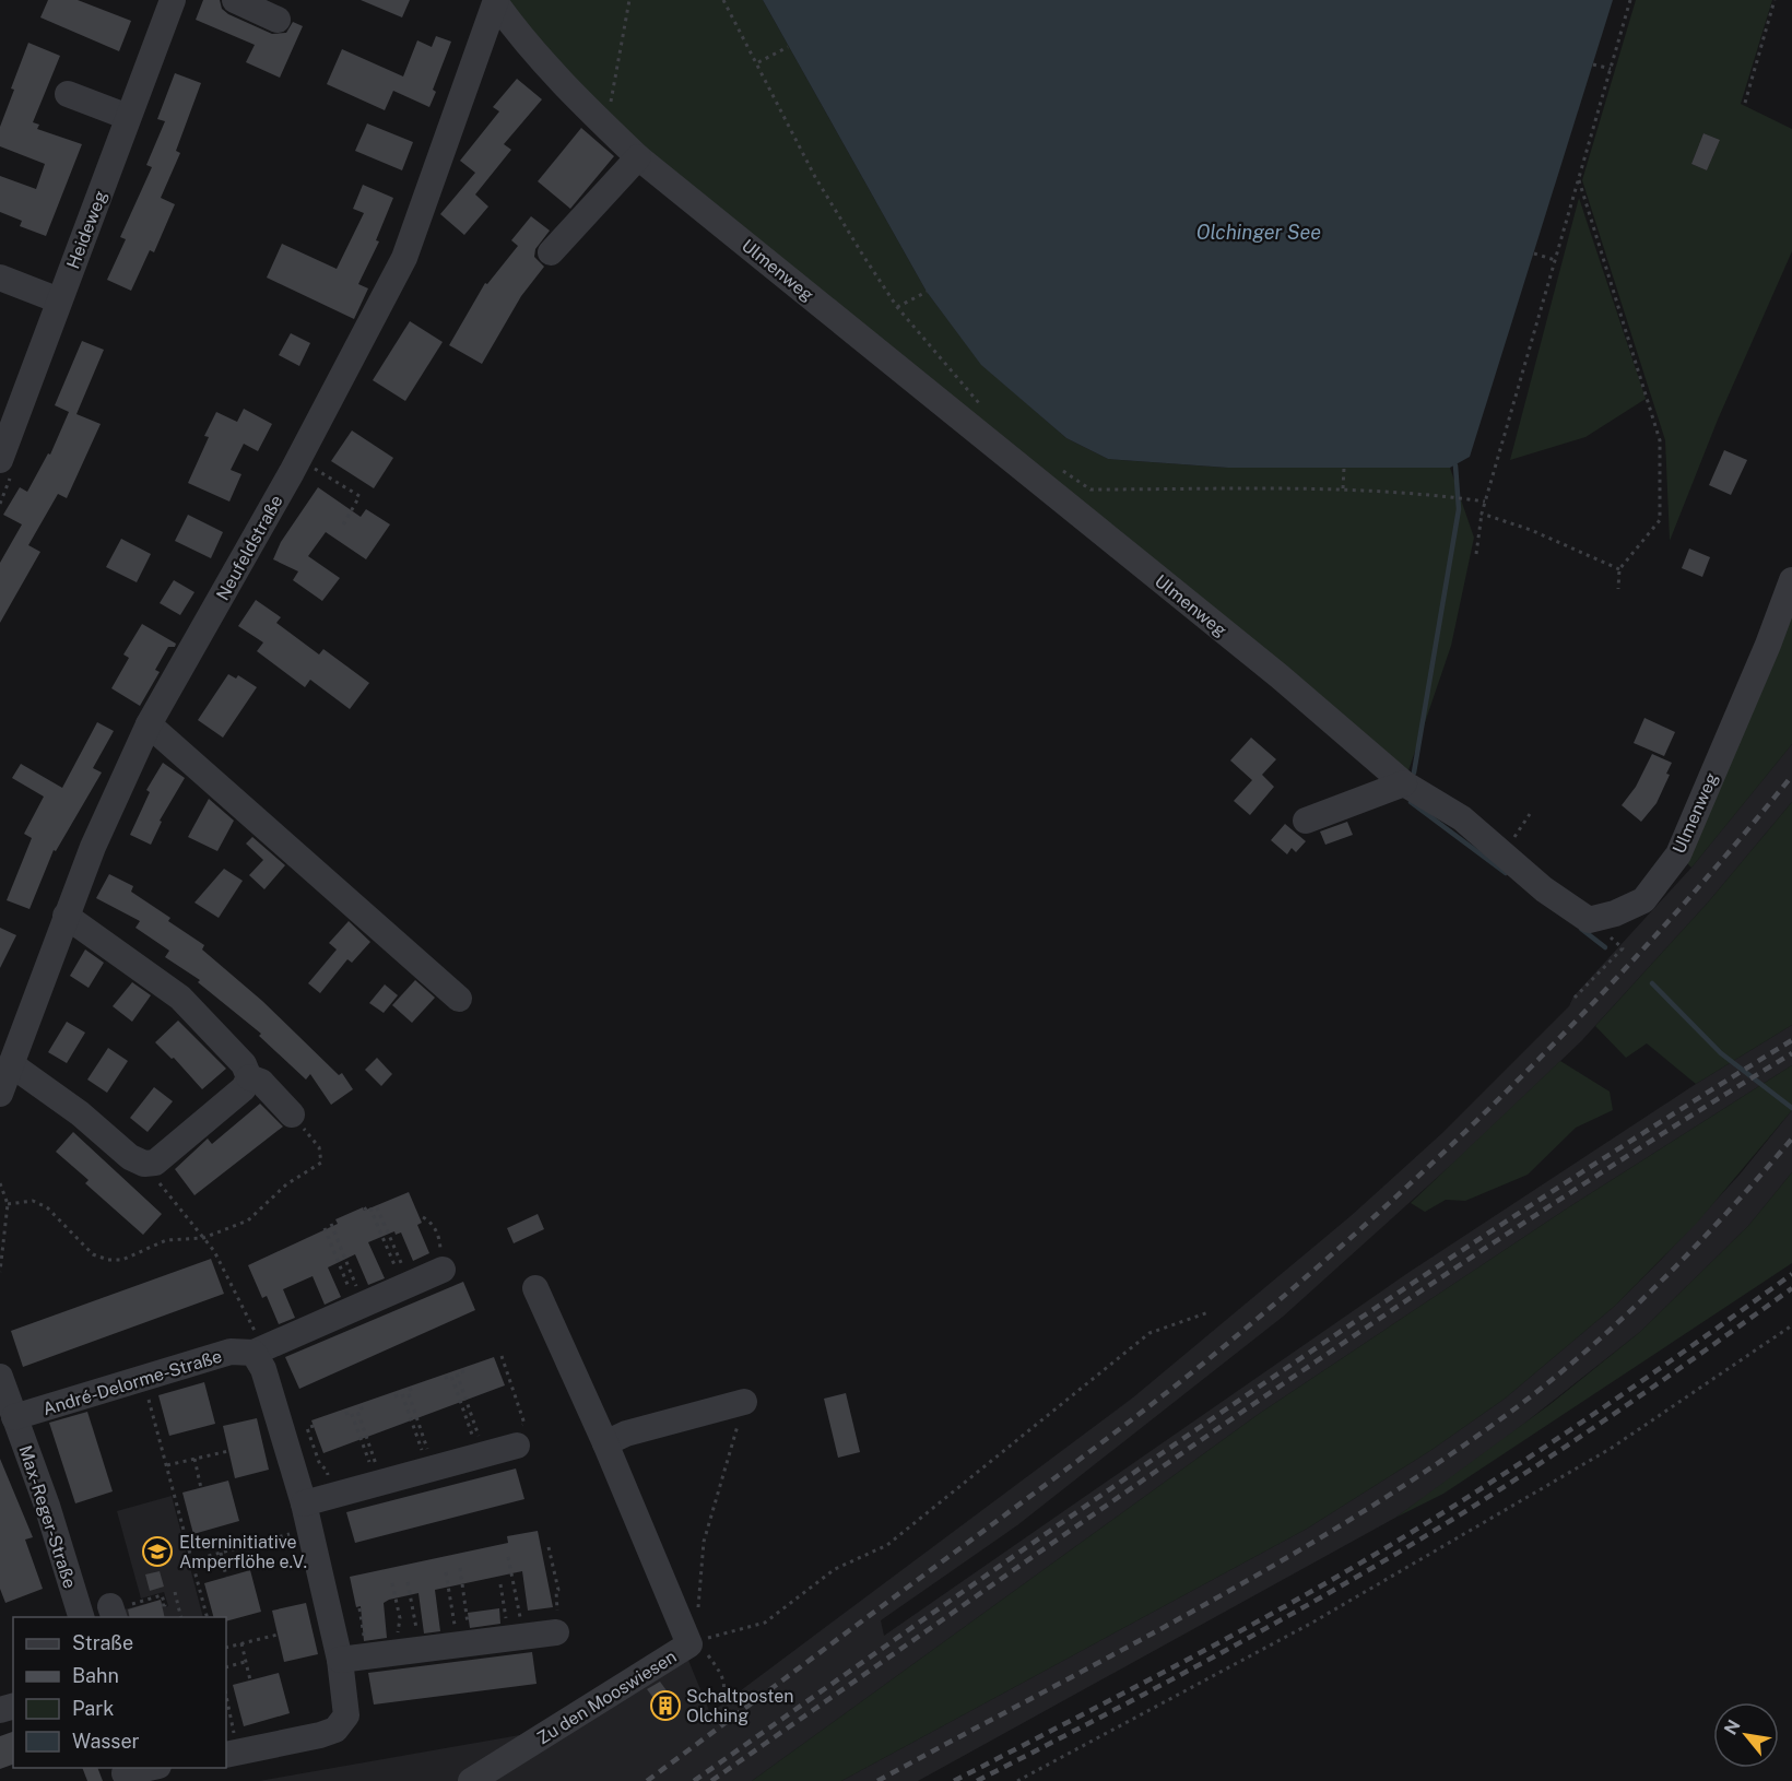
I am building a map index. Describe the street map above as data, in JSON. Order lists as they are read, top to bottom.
{
  "streets": {
    "street": [
      "Heideweg",
      "Ulmenweg",
      "Neufeldstraße",
      "André-Delorme-Straße",
      "Max-Reger-Straße",
      "Zu den Mooswiesen"
    ]
  },
  "crossings": [
    ["Ulmenweg", "Neufeldstraße"],
    ["André-Delorme-Straße", "Max-Reger-Straße"]
  ],
  "water": ["Olchinger See"],
  "places": {
    "school or university": ["Elterninitiative Amperflöhe e.V."],
    "building": ["Schaltposten Olching"]
  },
  "legend": [
    "Straße",
    "Bahn",
    "Park",
    "Wasser"
  ],
  "north": "top left"
}
